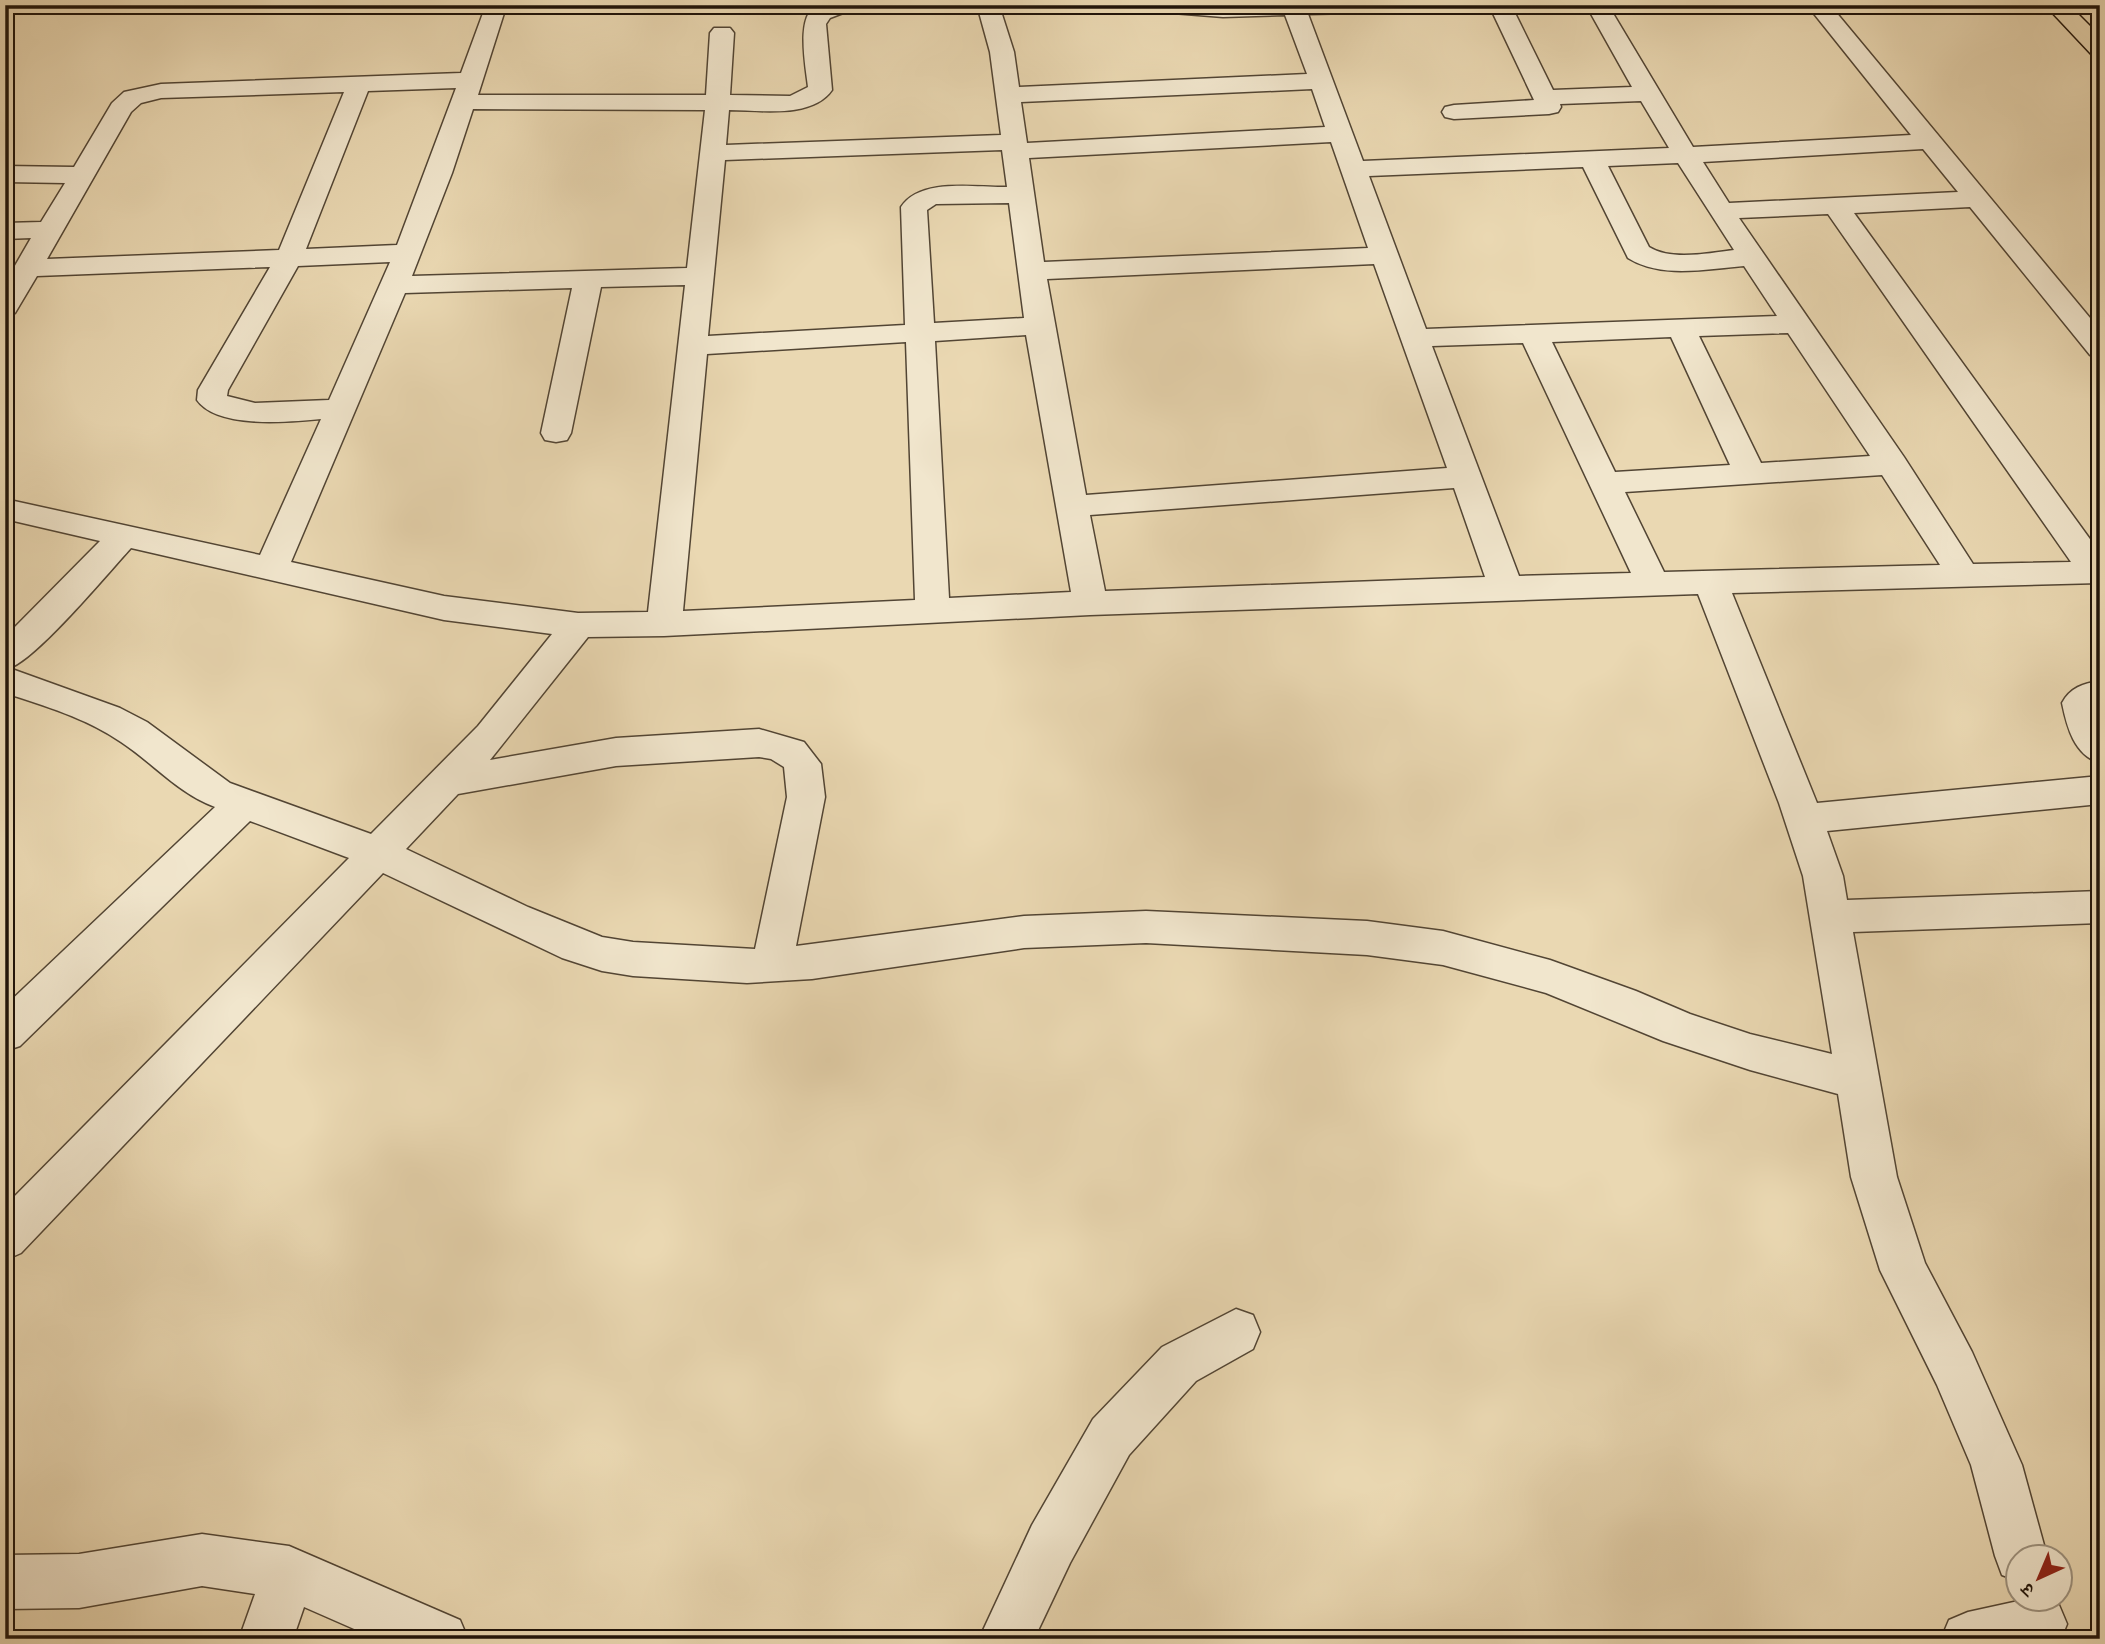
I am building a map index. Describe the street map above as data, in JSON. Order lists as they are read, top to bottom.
{
  "north": "bottom left"
}
